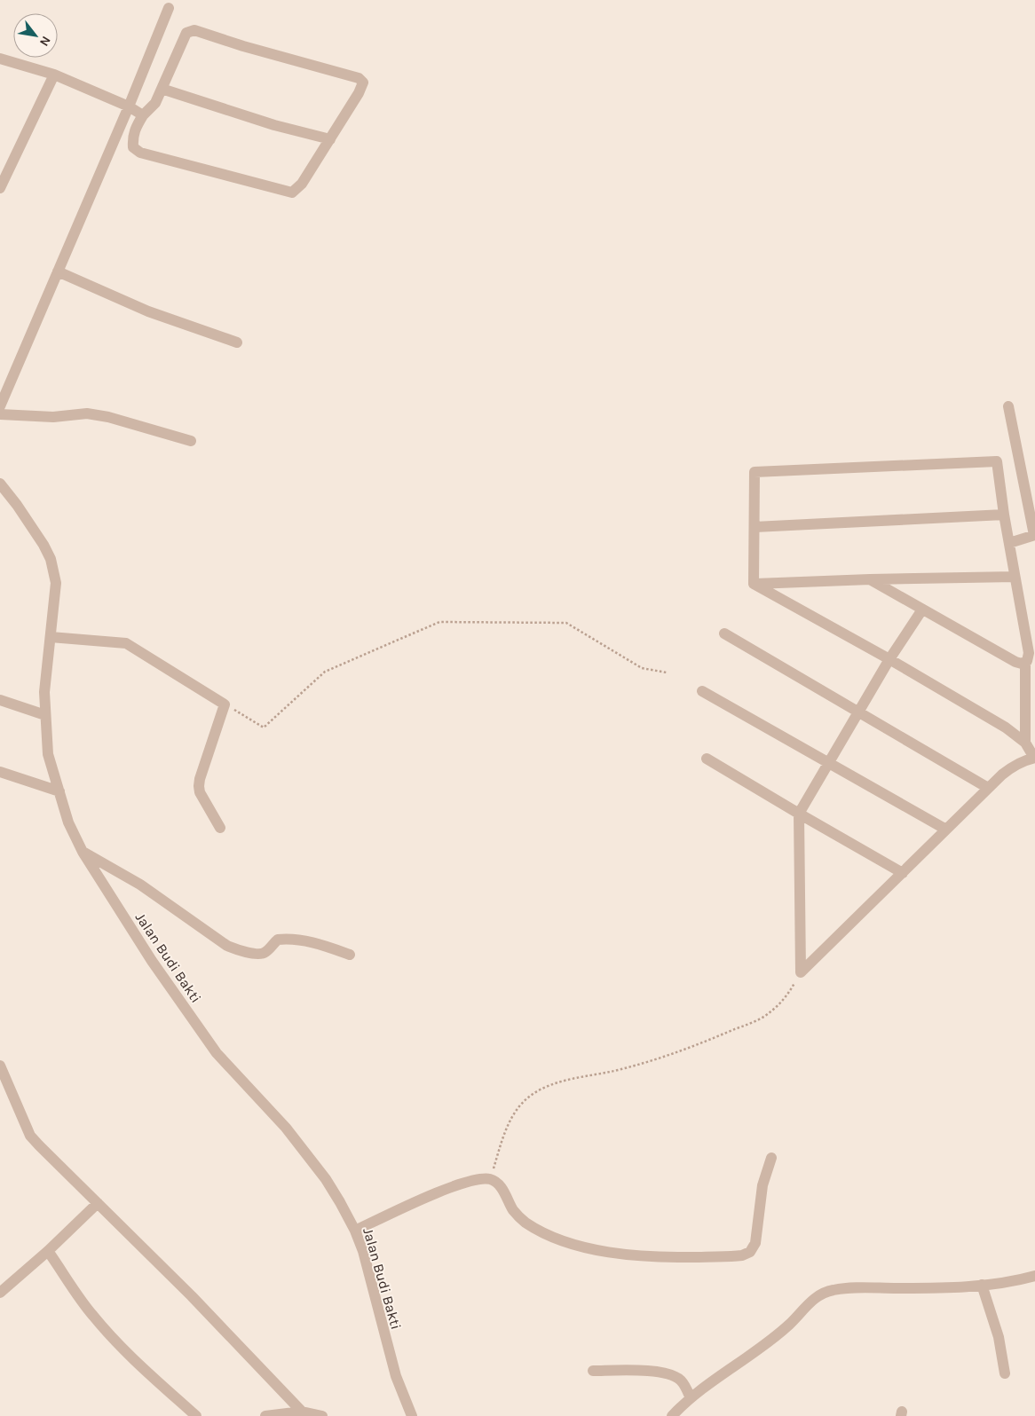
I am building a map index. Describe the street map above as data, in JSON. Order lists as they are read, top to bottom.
{
  "streets": {
    "street": ["Jalan Budi Bakti"]
  },
  "north": "bottom right"
}
